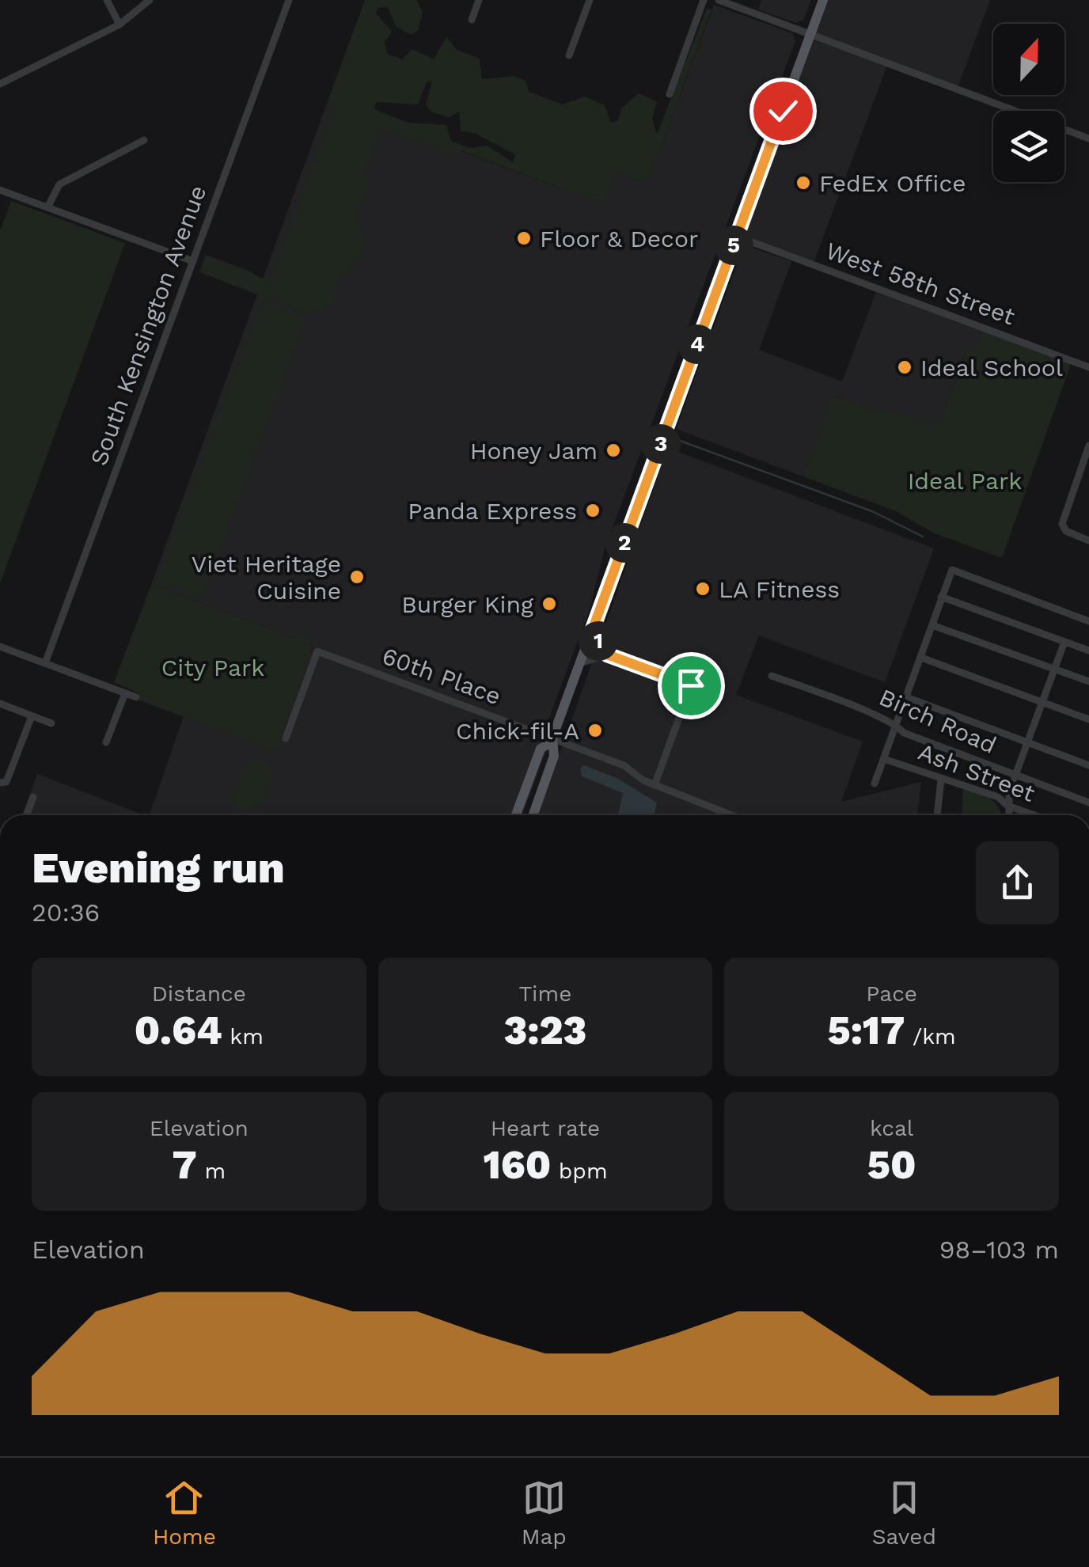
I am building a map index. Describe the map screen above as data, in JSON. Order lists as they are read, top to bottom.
{
  "streets": {
    "street": [
      "West 58th Street",
      "South Kensington Avenue",
      "60th Place",
      "Birch Road",
      "Ash Street"
    ]
  },
  "parks": ["Ideal Park", "City Park"],
  "places": [
    "FedEx Office",
    "Floor & Decor",
    "Ideal School",
    "Honey Jam",
    "Panda Express",
    "Viet Heritage Cuisine",
    "LA Fitness",
    "Burger King",
    "Chick-fil-A"
  ],
  "north": "top",
  "page": {
    "pins": [
      "5",
      "4",
      "3",
      "2",
      "1"
    ],
    "heading": ["Evening run", "20:36"],
    "stats": [
      ["Distance", "0.64 km"],
      ["Time", "3:23"],
      ["Pace", "5:17 /km"],
      ["Elevation", "7 m"],
      ["Heart rate", "160 bpm"],
      ["kcal", "50"]
    ],
    "chart": ["Elevation", "98–103 m"],
    "tabs": ["Home", "Map", "Saved"]
  }
}
